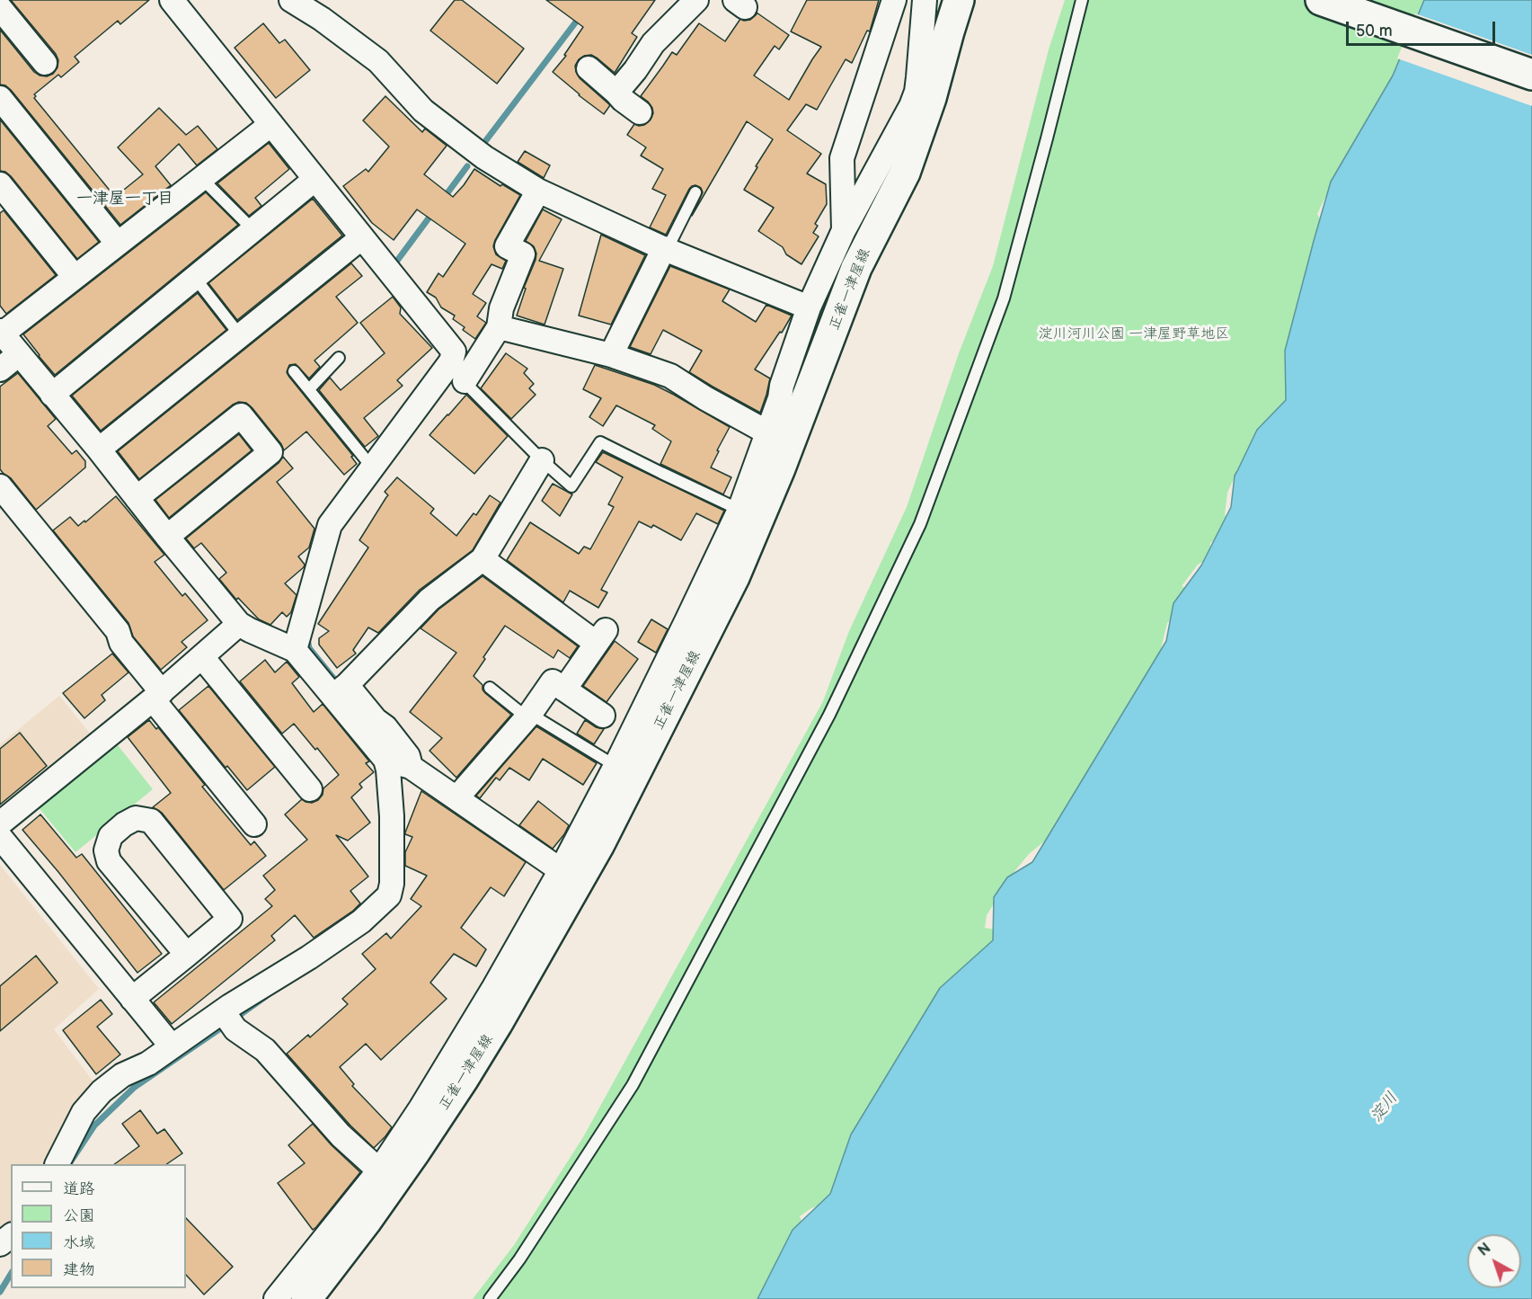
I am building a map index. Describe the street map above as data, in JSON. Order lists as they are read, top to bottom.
{
  "streets": {
    "main road": ["正雀一津屋線"]
  },
  "districts": ["一津屋一丁目"],
  "water": ["淀川"],
  "parks": ["淀川河川公園 一津屋野草地区"],
  "legend": [
    "道路",
    "公園",
    "水域",
    "建物"
  ],
  "scale_bar": "50 m",
  "north": "top left"
}
